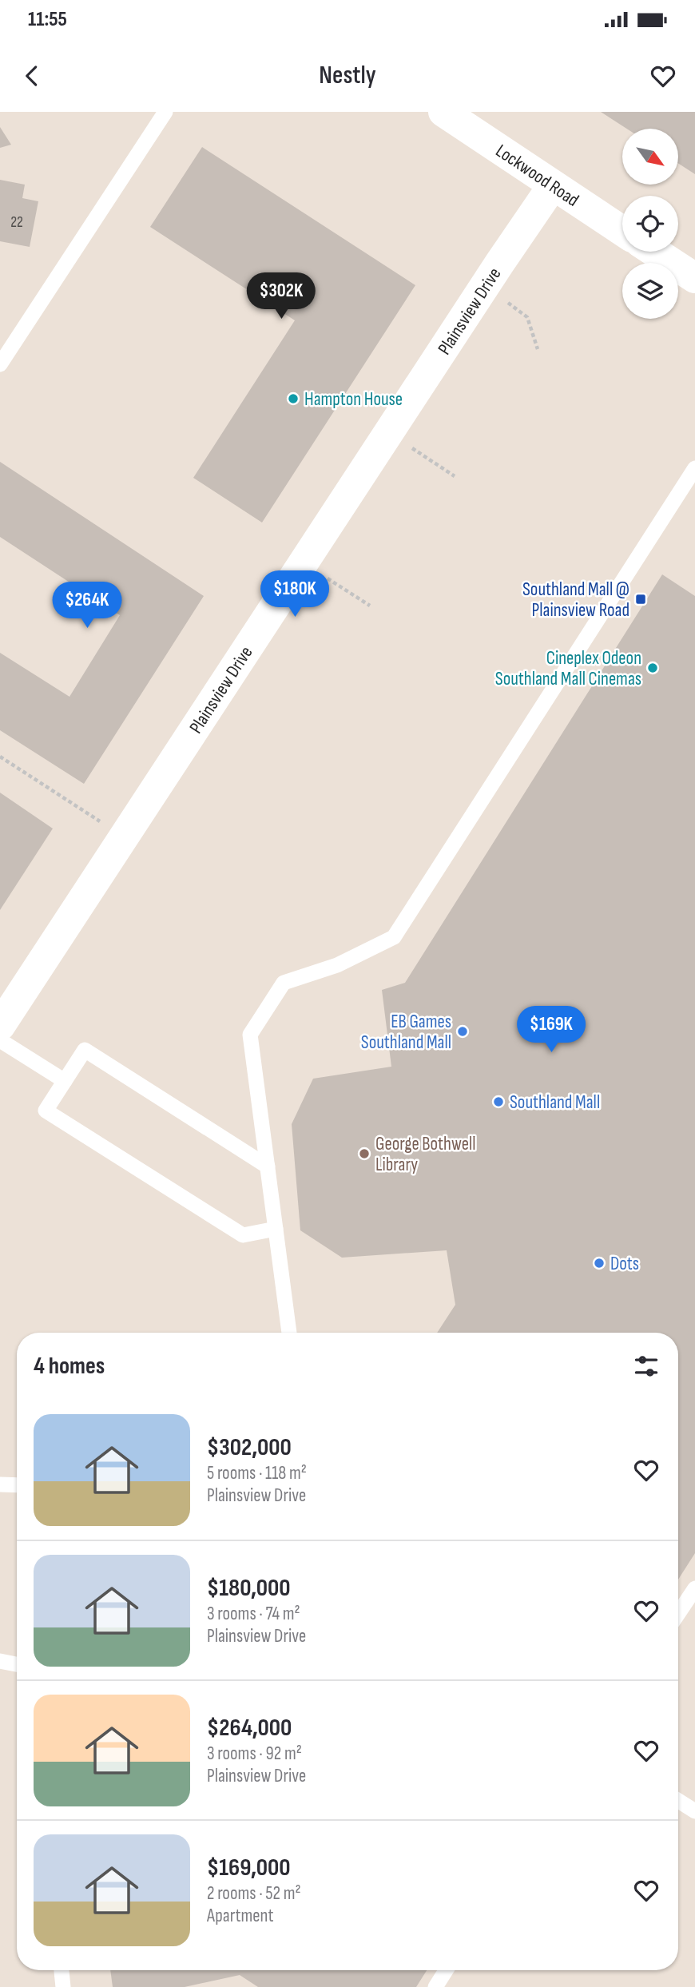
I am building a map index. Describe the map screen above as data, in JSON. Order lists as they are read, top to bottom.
{
  "streets": {
    "street": ["Lockwood Road", "Plainsview Drive"]
  },
  "crossings": [
    ["Lockwood Road", "Plainsview Drive"]
  ],
  "places": {
    "other": [
      "Hampton House",
      "Cineplex Odeon Southland Mall Cinemas",
      "EB Games Southland Mall",
      "Southland Mall",
      "George Bothwell Library",
      "Dots"
    ],
    "transit": ["Southland Mall @ Plainsview Road"]
  },
  "house_numbers": ["22"],
  "north": "bottom right",
  "page": {
    "status": "11:55",
    "header": "Nestly",
    "price": [
      "$302K",
      "$180K",
      "$264K",
      "$169K"
    ],
    "heading": "4 homes",
    "list": [
      {
        "name": "$302,000",
        "note": "5 rooms · 118 m² · Plainsview Drive"
      },
      {
        "name": "$180,000",
        "note": "3 rooms · 74 m² · Plainsview Drive"
      },
      {
        "name": "$264,000",
        "note": "3 rooms · 92 m² · Plainsview Drive"
      },
      {
        "name": "$169,000",
        "note": "2 rooms · 52 m² · Apartment"
      }
    ]
  }
}
